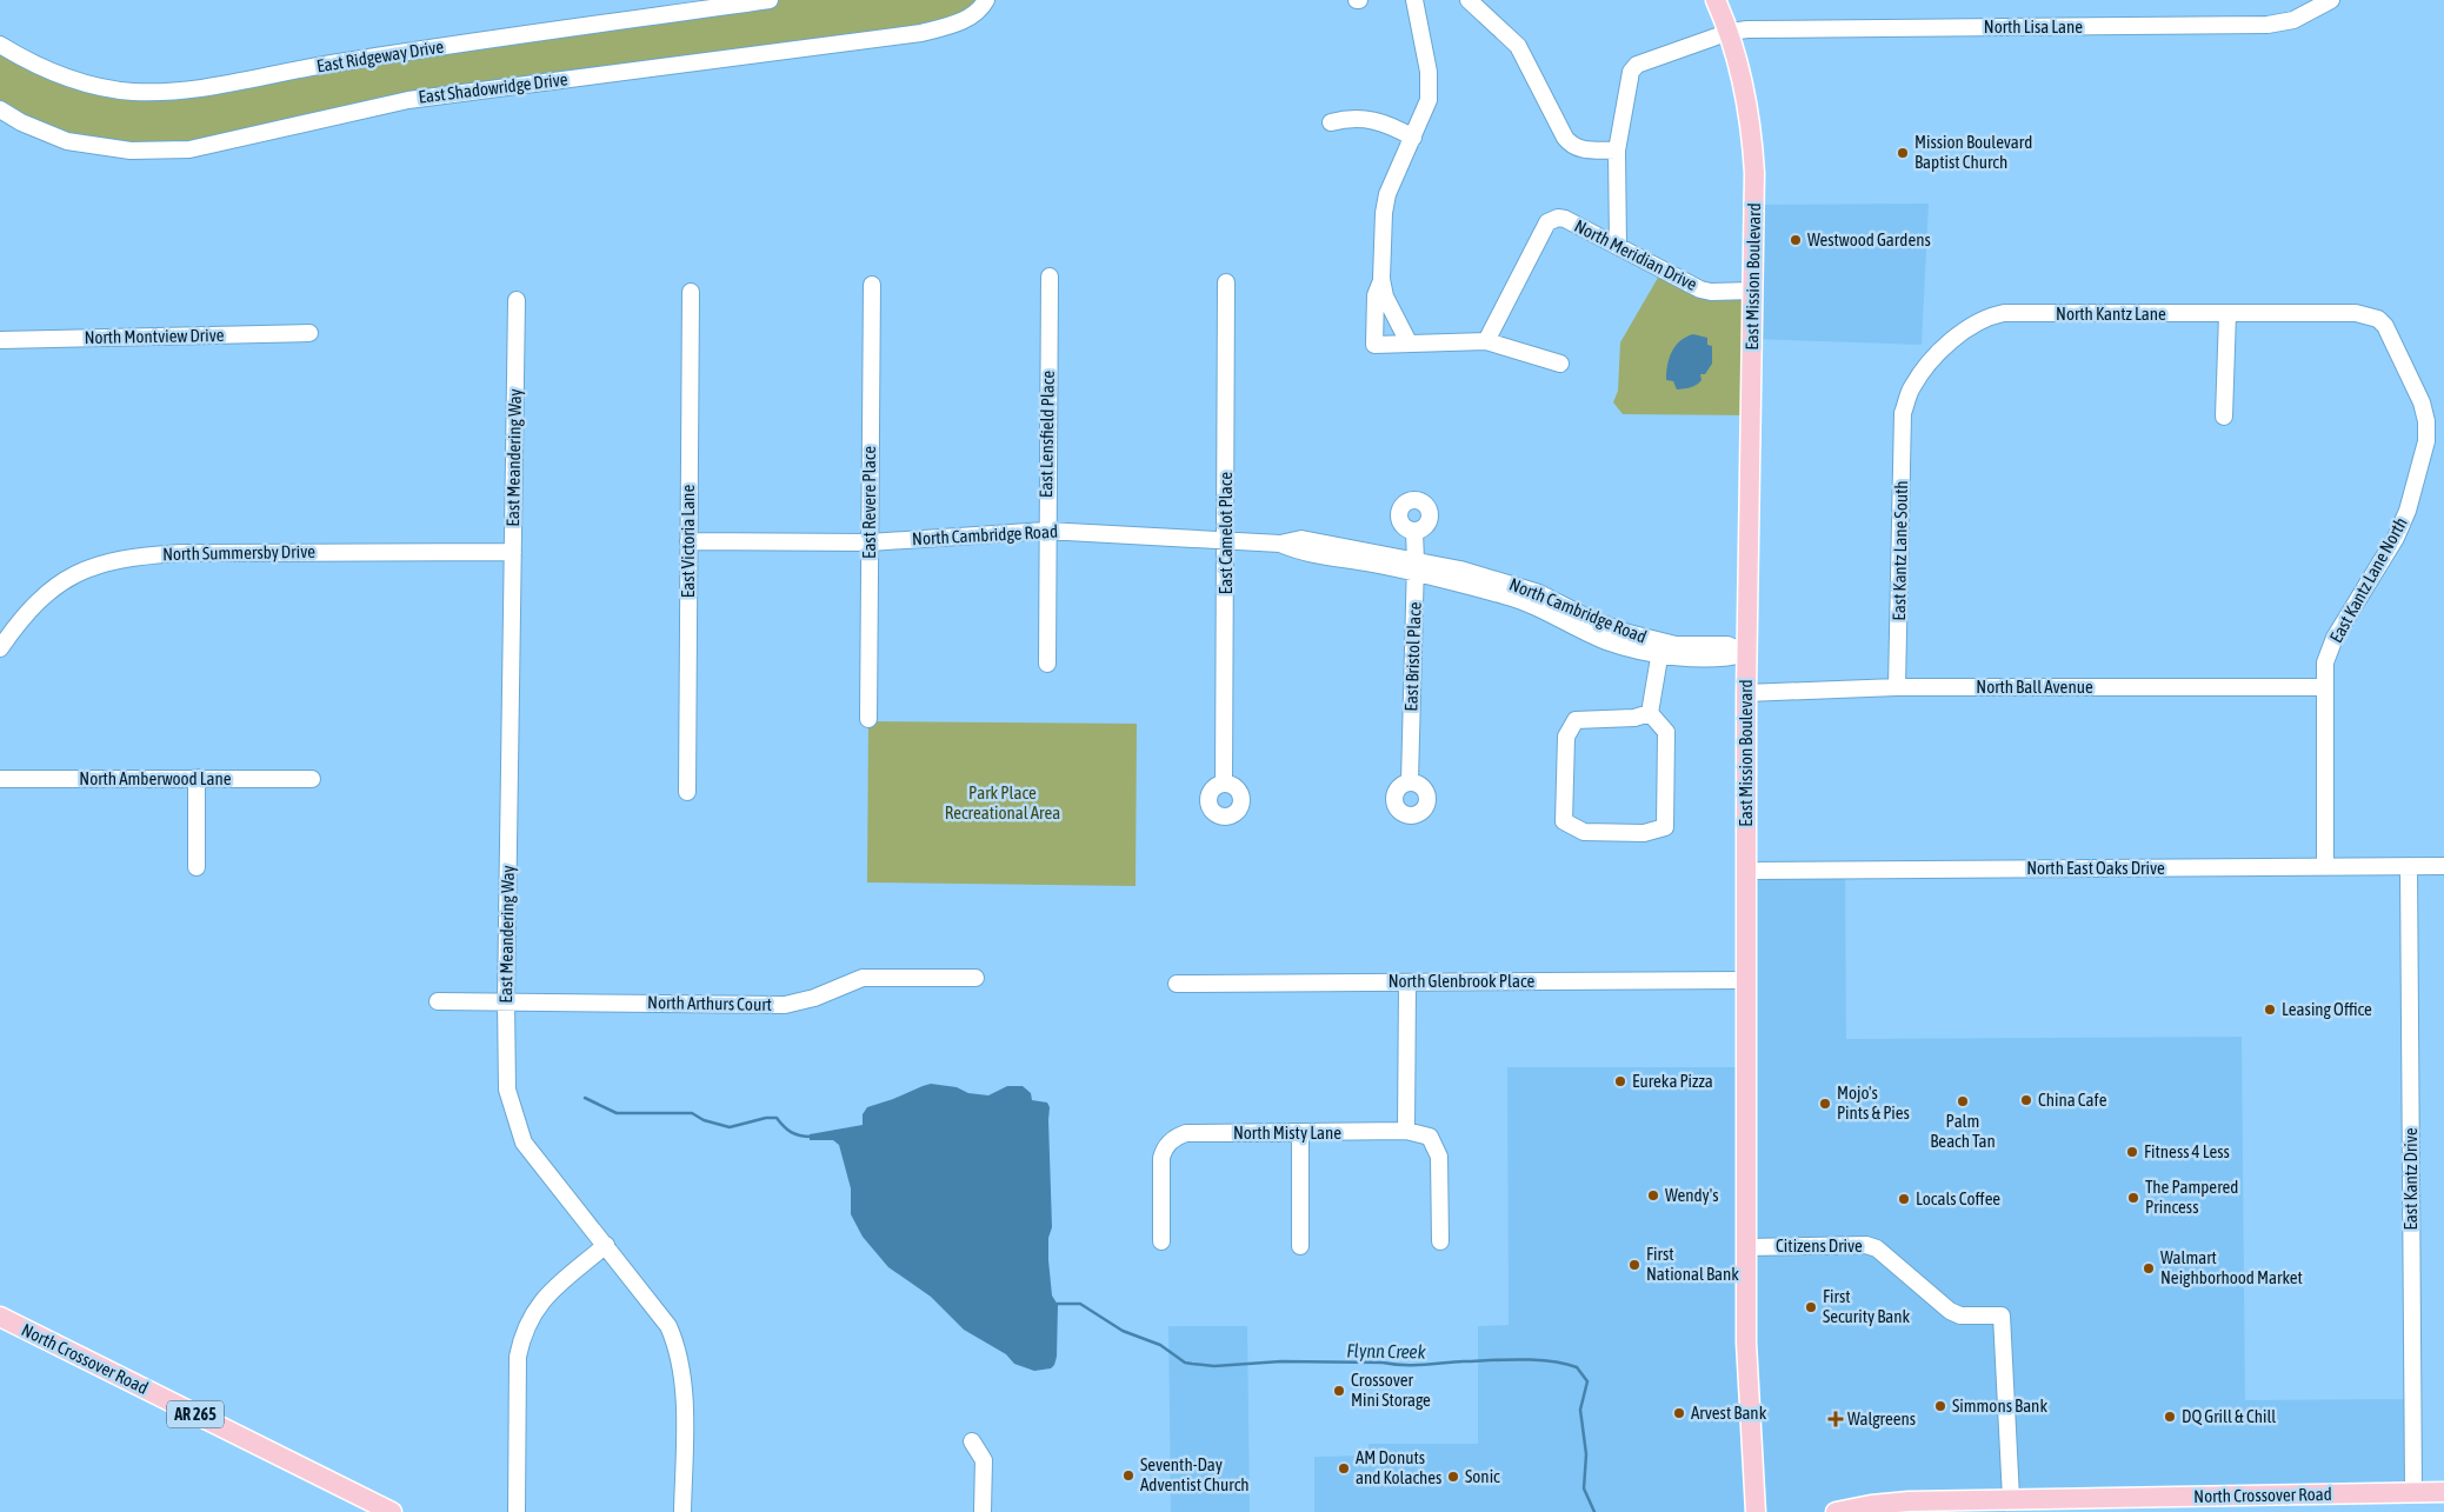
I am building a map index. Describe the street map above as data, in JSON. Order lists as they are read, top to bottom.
{
  "streets": {
    "main road": ["East Mission Boulevard", "North Crossover Road", "AR 265"],
    "street": [
      "North Lisa Lane",
      "East Ridgeway Drive",
      "East Shadowridge Drive",
      "North Meridian Drive",
      "North Kantz Lane",
      "North Montview Drive",
      "East Lensfield Place",
      "East Meandering Way",
      "East Revere Place",
      "East Camelot Place",
      "North Cambridge Road",
      "East Victoria Lane",
      "East Kantz Lane South",
      "North Summersby Drive",
      "East Kantz Lane North",
      "East Bristol Place",
      "North Ball Avenue",
      "North Amberwood Lane",
      "North East Oaks Drive",
      "North Glenbrook Place",
      "North Arthurs Court",
      "North Misty Lane",
      "East Kantz Drive",
      "Citizens Drive"
    ]
  },
  "crossings": [
    ["North Lisa Lane", "East Mission Boulevard"],
    ["North Meridian Drive", "East Mission Boulevard"],
    ["East Mission Boulevard", "North Cambridge Road"],
    ["East Mission Boulevard", "North Ball Avenue"],
    ["East Mission Boulevard", "North East Oaks Drive"],
    ["East Mission Boulevard", "North Glenbrook Place"],
    ["East Mission Boulevard", "Citizens Drive"],
    ["North Kantz Lane", "East Kantz Lane South"],
    ["North Kantz Lane", "East Kantz Lane North"],
    ["East Lensfield Place", "North Cambridge Road"],
    ["East Meandering Way", "North Summersby Drive"],
    ["East Meandering Way", "North Arthurs Court"],
    ["East Revere Place", "North Cambridge Road"],
    ["East Camelot Place", "North Cambridge Road"],
    ["North Cambridge Road", "East Victoria Lane"],
    ["North Cambridge Road", "East Bristol Place"],
    ["East Kantz Lane South", "North Ball Avenue"],
    ["East Kantz Lane North", "North Ball Avenue"],
    ["East Kantz Lane North", "North East Oaks Drive"],
    ["North East Oaks Drive", "East Kantz Drive"],
    ["East Kantz Drive", "North Crossover Road"],
    ["Citizens Drive", "North Crossover Road"]
  ],
  "water": ["Flynn Creek"],
  "parks": ["Park Place Recreational Area"],
  "places": {
    "other": [
      "Mission Boulevard Baptist Church",
      "Westwood Gardens",
      "Leasing Office",
      "Eureka Pizza",
      "China Cafe",
      "Palm Beach Tan",
      "Mojo's Pints & Pies",
      "Fitness 4 Less",
      "Wendy's",
      "The Pampered Princess",
      "Locals Coffee",
      "First National Bank",
      "Walmart Neighborhood Market",
      "First Security Bank",
      "Crossover Mini Storage",
      "Simmons Bank",
      "Arvest Bank",
      "DQ Grill & Chill",
      "AM Donuts and Kolaches",
      "Seventh-Day Adventist Church",
      "Sonic"
    ],
    "health": ["Walgreens"]
  }
}
